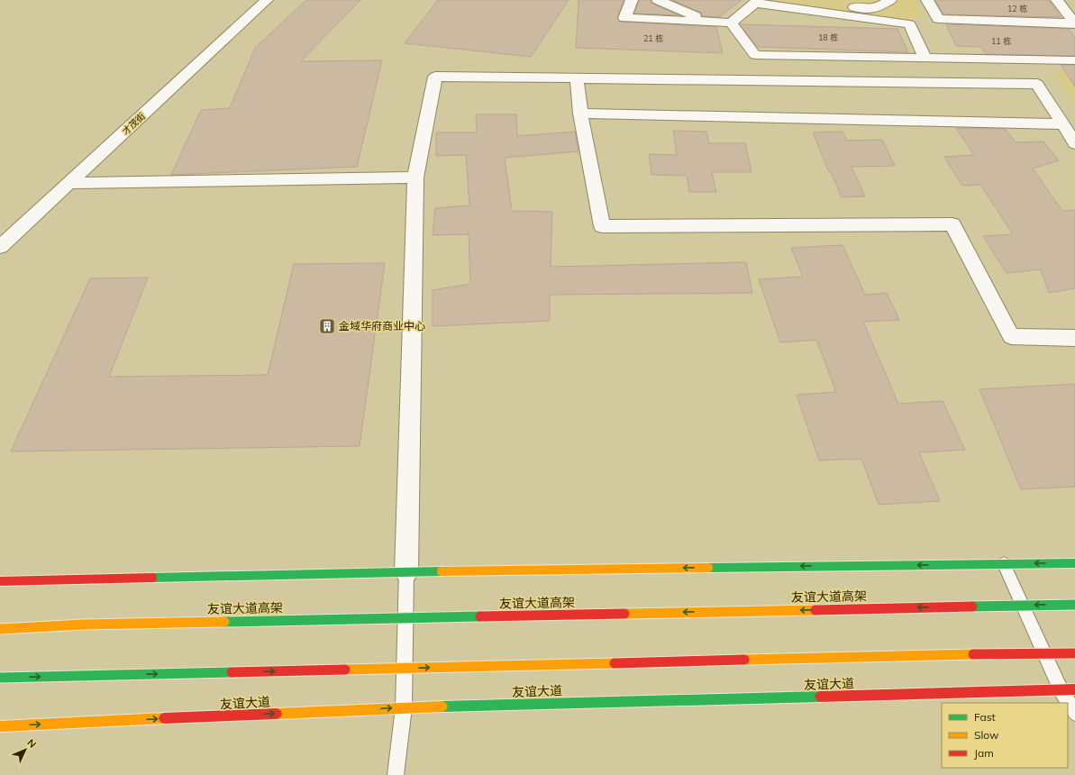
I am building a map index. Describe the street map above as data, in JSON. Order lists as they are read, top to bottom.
{
  "streets": {
    "main road": ["友谊大道高架", "友谊大道"],
    "street": ["才茂街"]
  },
  "places": {
    "building": ["金域华府商业中心"]
  },
  "house_numbers": [
    "12 栋",
    "18 栋",
    "21 栋",
    "11 栋"
  ],
  "legend": ["Fast", "Slow", "Jam"],
  "north": "top right"
}
